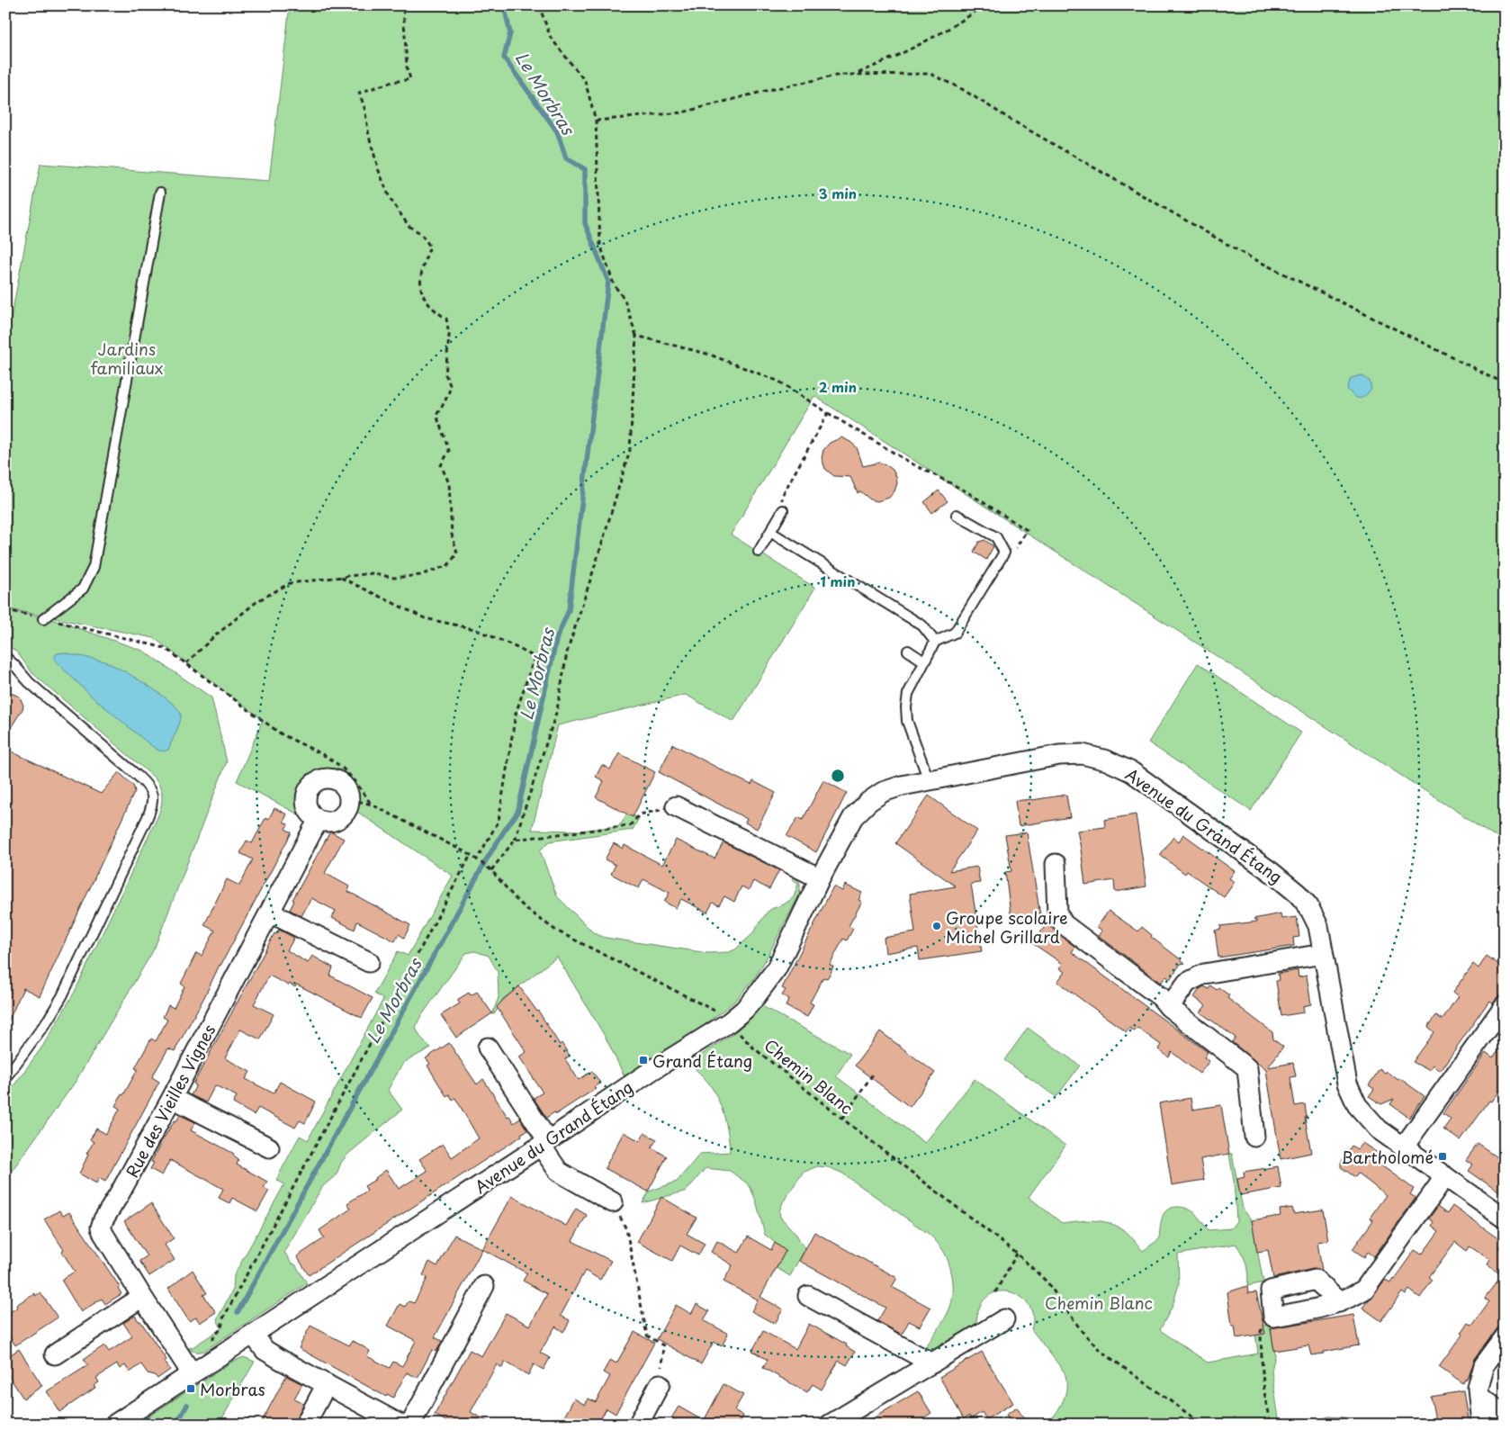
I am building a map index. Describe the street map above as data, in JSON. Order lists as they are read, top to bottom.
{
  "streets": {
    "street": ["Avenue du Grand Étang", "Rue des Vieilles Vignes"],
    "path": ["Chemin Blanc"]
  },
  "crossings": [
    ["Avenue du Grand Étang", "Chemin Blanc"],
    ["Avenue du Grand Étang", "Rue des Vieilles Vignes"]
  ],
  "water": ["Le Morbras"],
  "parks": ["Jardins familiaux", "Chemin Blanc"],
  "places": {
    "other": ["Groupe scolaire Michel Grillard"],
    "transit": ["Grand Étang", "Bartholomé", "Morbras"]
  },
  "rings": ["3 min", "2 min", "1 min"]
}
